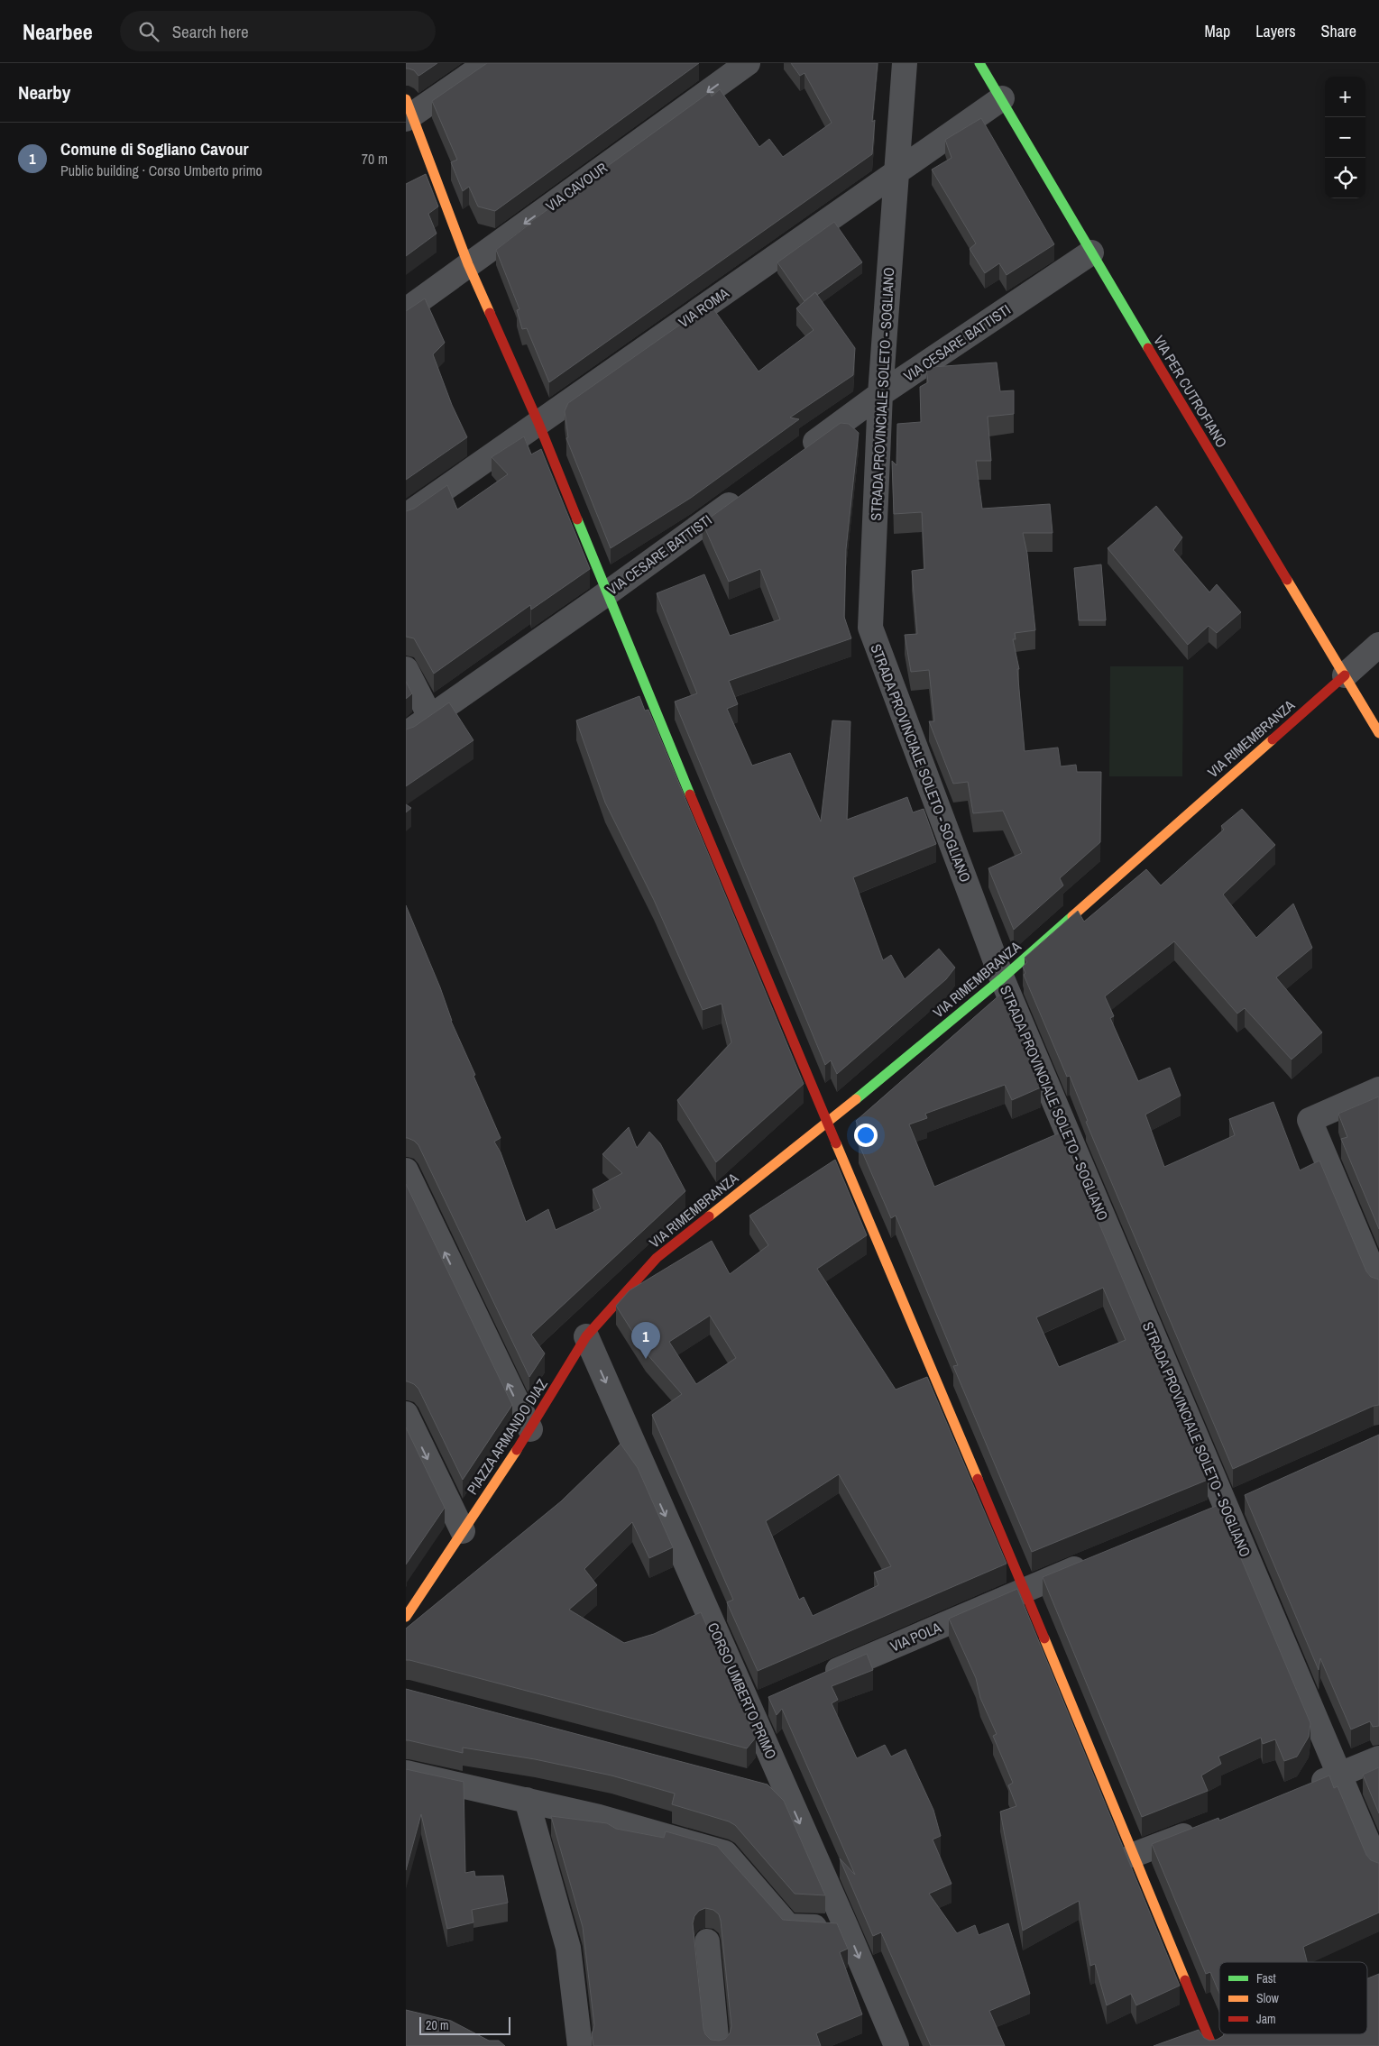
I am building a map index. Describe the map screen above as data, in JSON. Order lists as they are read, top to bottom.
{
  "streets": {
    "street": [
      "VIA CAVOUR",
      "VIA ROMA",
      "VIA CESARE BATTISTI",
      "VIA PER CUTROFIANO",
      "STRADA PROVINCIALE SOLETO - SOGLIANO",
      "VIA RIMEMBRANZA",
      "PIAZZA ARMANDO DIAZ",
      "VIA POLA",
      "CORSO UMBERTO PRIMO"
    ]
  },
  "crossings": [
    ["VIA ROMA", "VIA PER CUTROFIANO"],
    ["VIA ROMA", "STRADA PROVINCIALE SOLETO - SOGLIANO"],
    ["VIA CESARE BATTISTI", "VIA PER CUTROFIANO"],
    ["VIA CESARE BATTISTI", "STRADA PROVINCIALE SOLETO - SOGLIANO"],
    ["VIA PER CUTROFIANO", "VIA RIMEMBRANZA"],
    ["STRADA PROVINCIALE SOLETO - SOGLIANO", "VIA RIMEMBRANZA"],
    ["VIA RIMEMBRANZA", "PIAZZA ARMANDO DIAZ"],
    ["PIAZZA ARMANDO DIAZ", "CORSO UMBERTO PRIMO"]
  ],
  "one_way": ["VIA CAVOUR"],
  "legend": ["Fast", "Slow", "Jam"],
  "scale_bar": "20 m",
  "page": {
    "header": "Nearbee",
    "search": "Search here",
    "nav": ["Map", "Layers", "Share"],
    "heading": "Nearby",
    "map_buttons": ["+", "−"],
    "list": [
      {
        "mark": "1",
        "name": "Comune di Sogliano Cavour",
        "note": "Public building · Corso Umberto primo",
        "value": "70 m"
      }
    ],
    "pins": "1",
    "scale": "20 m"
  }
}
